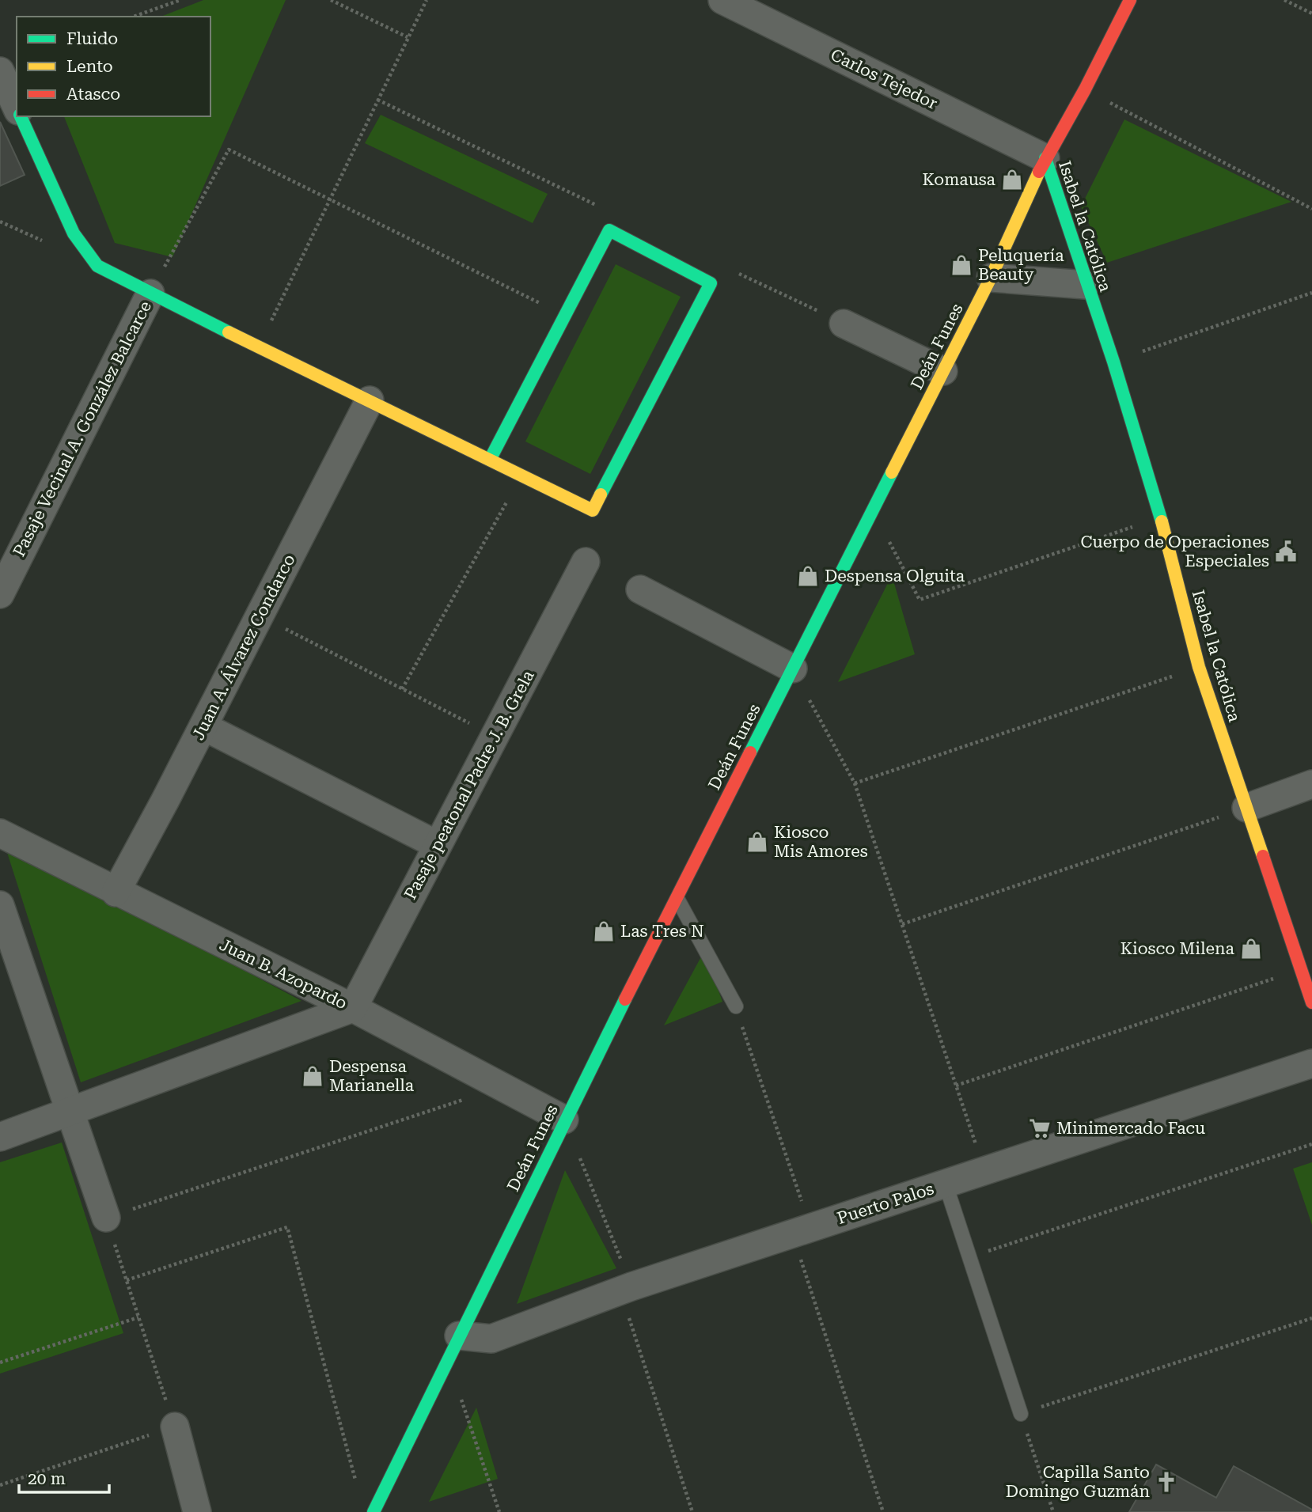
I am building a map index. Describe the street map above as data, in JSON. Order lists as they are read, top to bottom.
{
  "streets": {
    "street": [
      "Carlos Tejedor",
      "Isabel la Católica",
      "Deán Funes",
      "Pasaje Vecinal A. González Balcarce",
      "Juan A. Álvarez Condarco",
      "Pasaje peatonal Padre J. B. Grela",
      "Juan B. Azopardo",
      "Puerto Palos"
    ]
  },
  "crossings": [
    ["Carlos Tejedor", "Isabel la Católica"],
    ["Carlos Tejedor", "Deán Funes"],
    ["Isabel la Católica", "Deán Funes"],
    ["Deán Funes", "Juan B. Azopardo"],
    ["Deán Funes", "Puerto Palos"],
    ["Juan A. Álvarez Condarco", "Juan B. Azopardo"],
    ["Pasaje peatonal Padre J. B. Grela", "Juan B. Azopardo"]
  ],
  "places": {
    "shop": [
      "Komausa",
      "Peluquería Beauty",
      "Despensa Olguita",
      "Kiosco Mis Amores",
      "Las Tres N",
      "Kiosco Milena",
      "Despensa Marianella"
    ],
    "public building": ["Cuerpo de Operaciones Especiales"],
    "supermarket": ["Minimercado Facu"],
    "church": ["Capilla Santo Domingo Guzmán"]
  },
  "legend": ["Fluido", "Lento", "Atasco"],
  "scale_bar": "20 m"
}
